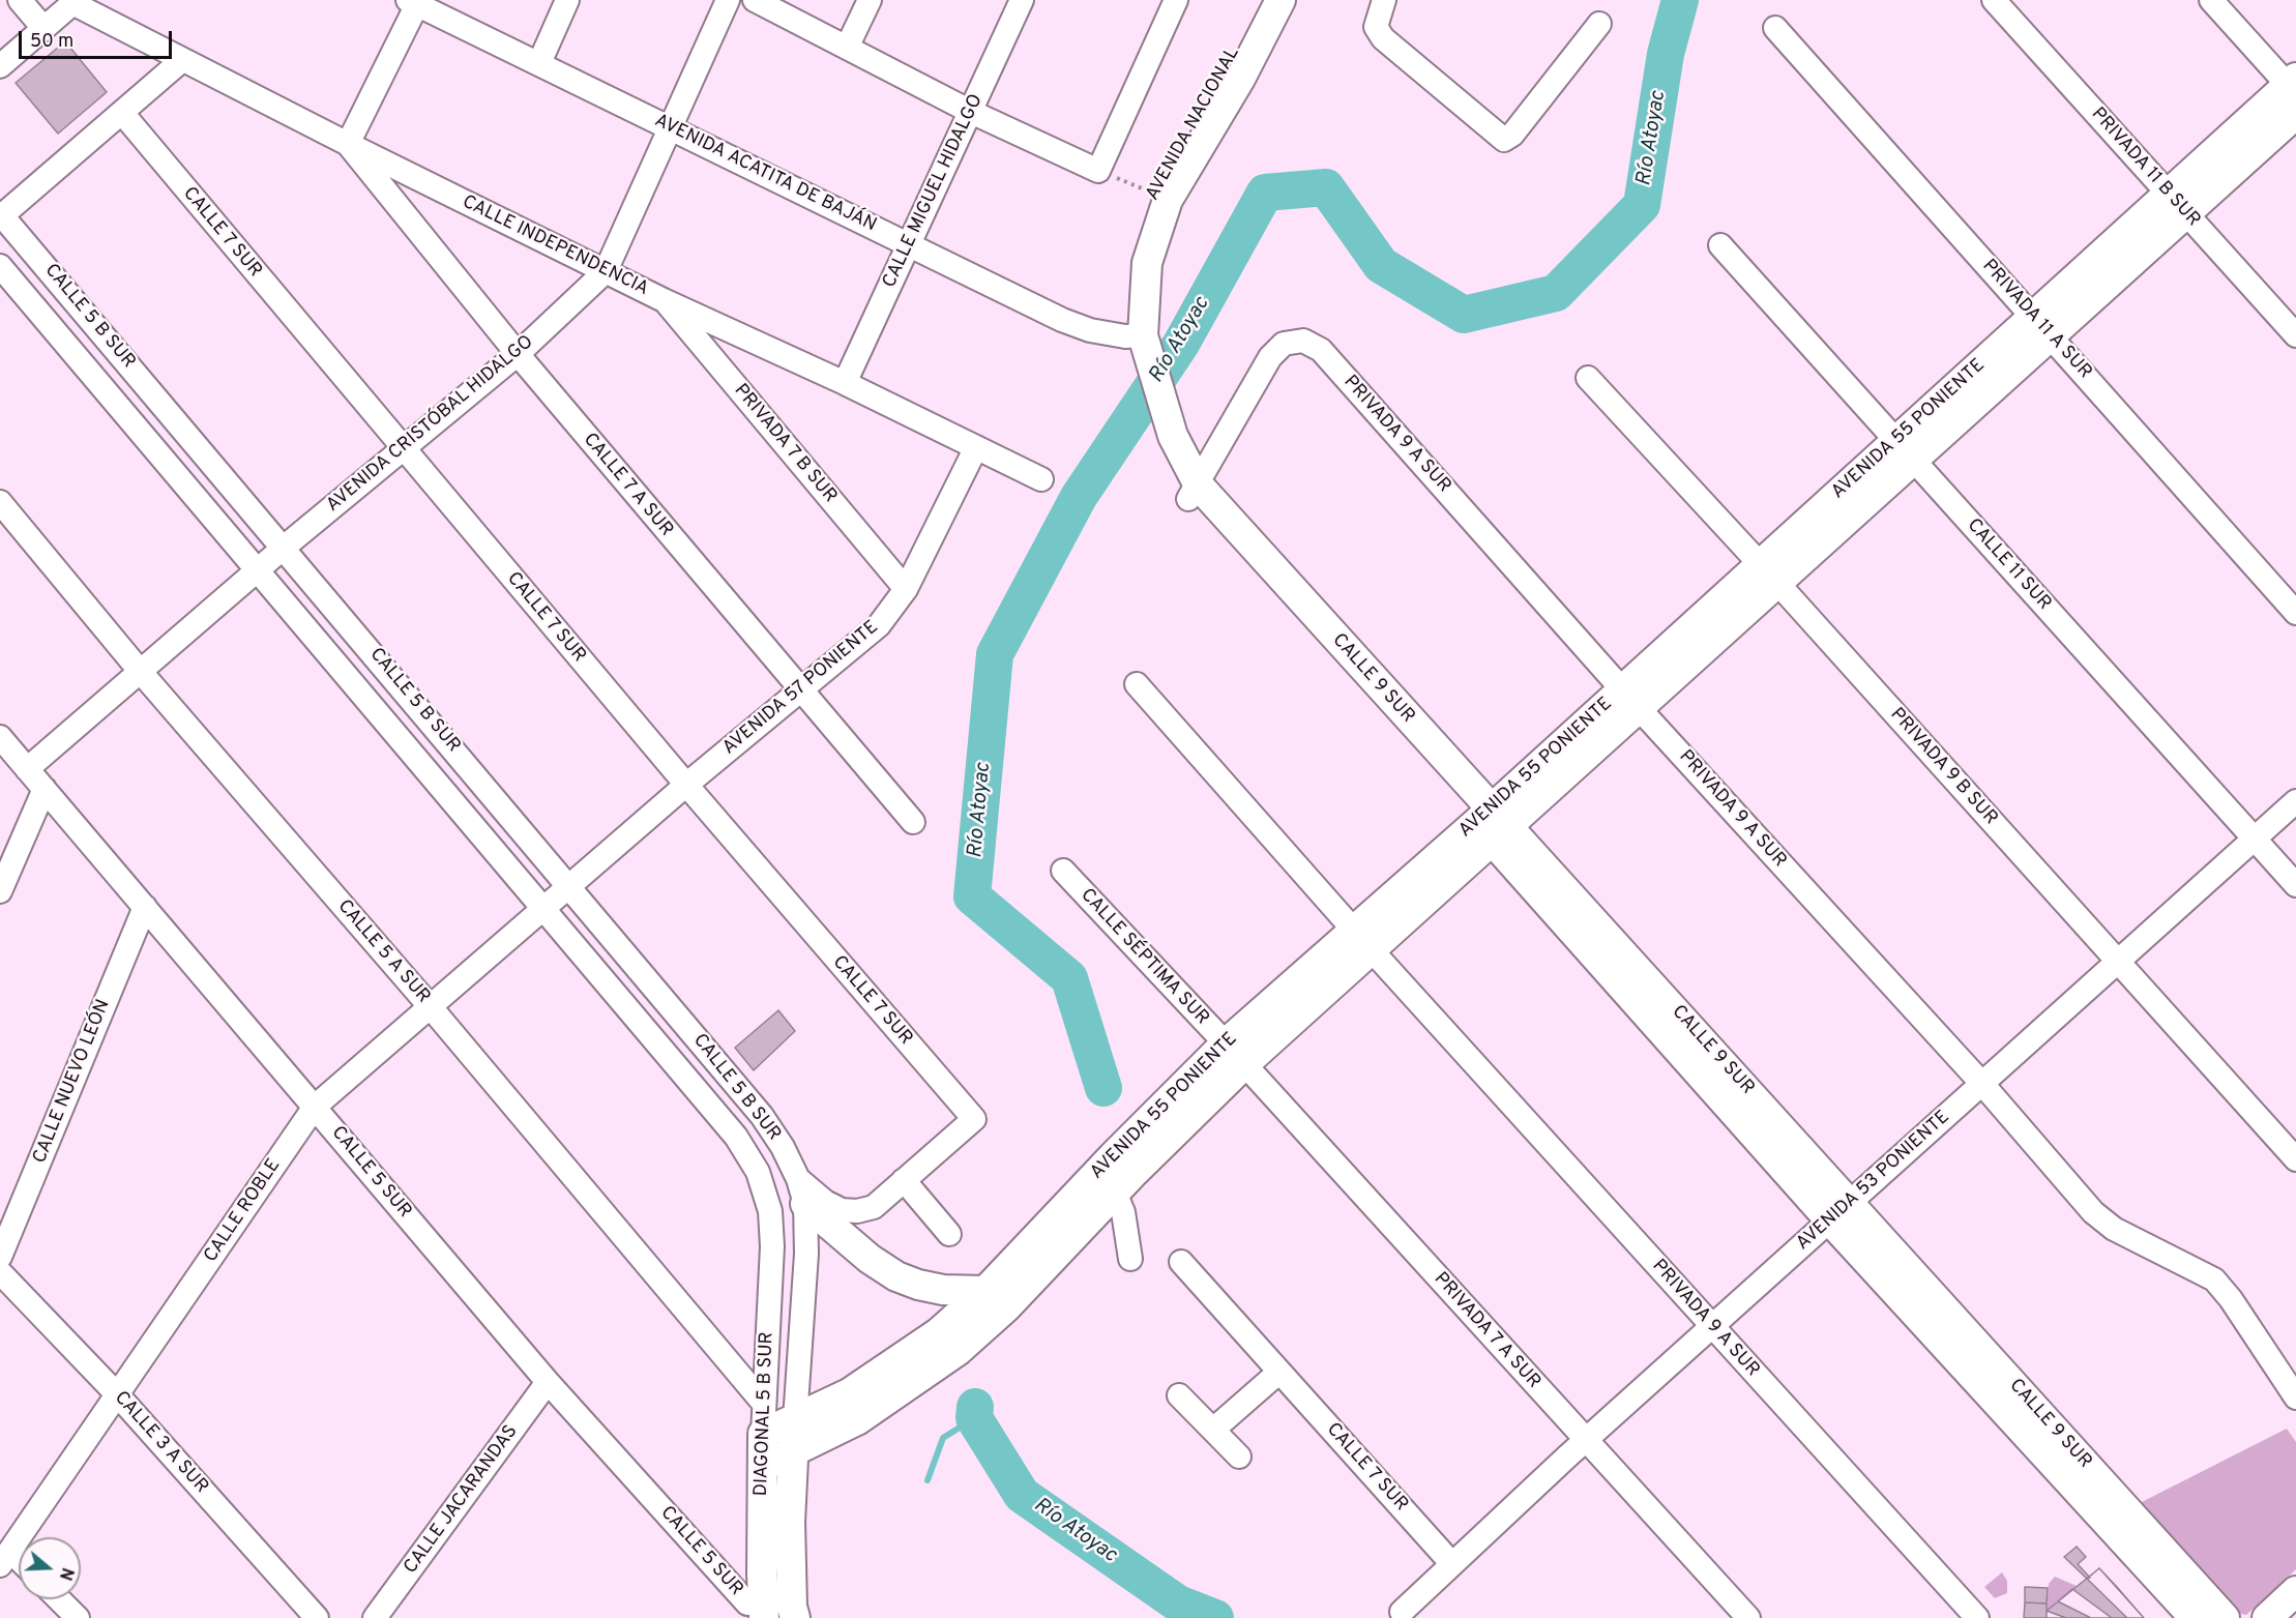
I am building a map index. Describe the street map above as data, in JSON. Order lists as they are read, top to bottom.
{
  "streets": {
    "main road": [
      "AVENIDA NACIONAL",
      "AVENIDA 55 PONIENTE",
      "CALLE 9 SUR",
      "DIAGONAL 5 B SUR"
    ],
    "street": [
      "PRIVADA 11 B SUR",
      "AVENIDA ACATITA DE BAJÁN",
      "CALLE MIGUEL HIDALGO",
      "CALLE 7 SUR",
      "CALLE INDEPENDENCIA",
      "CALLE 5 B SUR",
      "PRIVADA 11 A SUR",
      "AVENIDA CRISTÓBAL HIDALGO",
      "PRIVADA 9 A SUR",
      "PRIVADA 7 B SUR",
      "CALLE 7 A SUR",
      "CALLE 11 SUR",
      "AVENIDA 57 PONIENTE",
      "PRIVADA 9 B SUR",
      "CALLE 5 A SUR",
      "CALLE SÉPTIMA SUR",
      "CALLE NUEVO LEÓN",
      "CALLE 5 SUR",
      "AVENIDA 53 PONIENTE",
      "CALLE ROBLE",
      "PRIVADA 7 A SUR",
      "CALLE 3 A SUR",
      "CALLE JACARANDAS"
    ]
  },
  "crossings": [
    ["AVENIDA NACIONAL", "AVENIDA ACATITA DE BAJÁN"],
    ["AVENIDA NACIONAL", "PRIVADA 9 A SUR"],
    ["AVENIDA NACIONAL", "CALLE 9 SUR"],
    ["PRIVADA 11 B SUR", "AVENIDA 55 PONIENTE"],
    ["AVENIDA ACATITA DE BAJÁN", "CALLE MIGUEL HIDALGO"],
    ["AVENIDA ACATITA DE BAJÁN", "AVENIDA CRISTÓBAL HIDALGO"],
    ["CALLE MIGUEL HIDALGO", "CALLE INDEPENDENCIA"],
    ["CALLE 7 SUR", "AVENIDA CRISTÓBAL HIDALGO"],
    ["CALLE 7 SUR", "AVENIDA 57 PONIENTE"],
    ["CALLE 7 SUR", "AVENIDA 53 PONIENTE"],
    ["CALLE INDEPENDENCIA", "AVENIDA CRISTÓBAL HIDALGO"],
    ["CALLE INDEPENDENCIA", "PRIVADA 7 B SUR"],
    ["CALLE INDEPENDENCIA", "CALLE 7 A SUR"],
    ["CALLE INDEPENDENCIA", "AVENIDA 57 PONIENTE"],
    ["CALLE 5 B SUR", "AVENIDA CRISTÓBAL HIDALGO"],
    ["CALLE 5 B SUR", "AVENIDA 57 PONIENTE"],
    ["CALLE 5 B SUR", "CALLE ROBLE"],
    ["CALLE 5 B SUR", "DIAGONAL 5 B SUR"],
    ["PRIVADA 11 A SUR", "AVENIDA 55 PONIENTE"],
    ["AVENIDA CRISTÓBAL HIDALGO", "CALLE 7 A SUR"],
    ["AVENIDA CRISTÓBAL HIDALGO", "CALLE 5 A SUR"],
    ["AVENIDA CRISTÓBAL HIDALGO", "CALLE 5 SUR"],
    ["AVENIDA 55 PONIENTE", "PRIVADA 9 A SUR"],
    ["AVENIDA 55 PONIENTE", "CALLE 11 SUR"],
    ["AVENIDA 55 PONIENTE", "CALLE 9 SUR"],
    ["AVENIDA 55 PONIENTE", "PRIVADA 9 B SUR"],
    ["AVENIDA 55 PONIENTE", "CALLE SÉPTIMA SUR"],
    ["AVENIDA 55 PONIENTE", "PRIVADA 7 A SUR"],
    ["AVENIDA 55 PONIENTE", "DIAGONAL 5 B SUR"],
    ["PRIVADA 9 A SUR", "CALLE 9 SUR"],
    ["PRIVADA 9 A SUR", "AVENIDA 53 PONIENTE"],
    ["PRIVADA 7 B SUR", "AVENIDA 57 PONIENTE"],
    ["CALLE 7 A SUR", "AVENIDA 57 PONIENTE"],
    ["CALLE 11 SUR", "AVENIDA 53 PONIENTE"],
    ["CALLE 9 SUR", "AVENIDA 53 PONIENTE"],
    ["AVENIDA 57 PONIENTE", "CALLE ROBLE"],
    ["PRIVADA 9 B SUR", "AVENIDA 53 PONIENTE"],
    ["CALLE 5 A SUR", "CALLE ROBLE"],
    ["CALLE 5 A SUR", "DIAGONAL 5 B SUR"],
    ["CALLE SÉPTIMA SUR", "PRIVADA 7 A SUR"],
    ["CALLE NUEVO LEÓN", "CALLE 5 SUR"],
    ["CALLE 5 SUR", "CALLE ROBLE"],
    ["CALLE 5 SUR", "DIAGONAL 5 B SUR"],
    ["CALLE 5 SUR", "CALLE JACARANDAS"],
    ["AVENIDA 53 PONIENTE", "PRIVADA 7 A SUR"],
    ["CALLE ROBLE", "CALLE 3 A SUR"]
  ],
  "water": ["Río Atoyac"],
  "scale_bar": "50 m",
  "north": "right"
}
